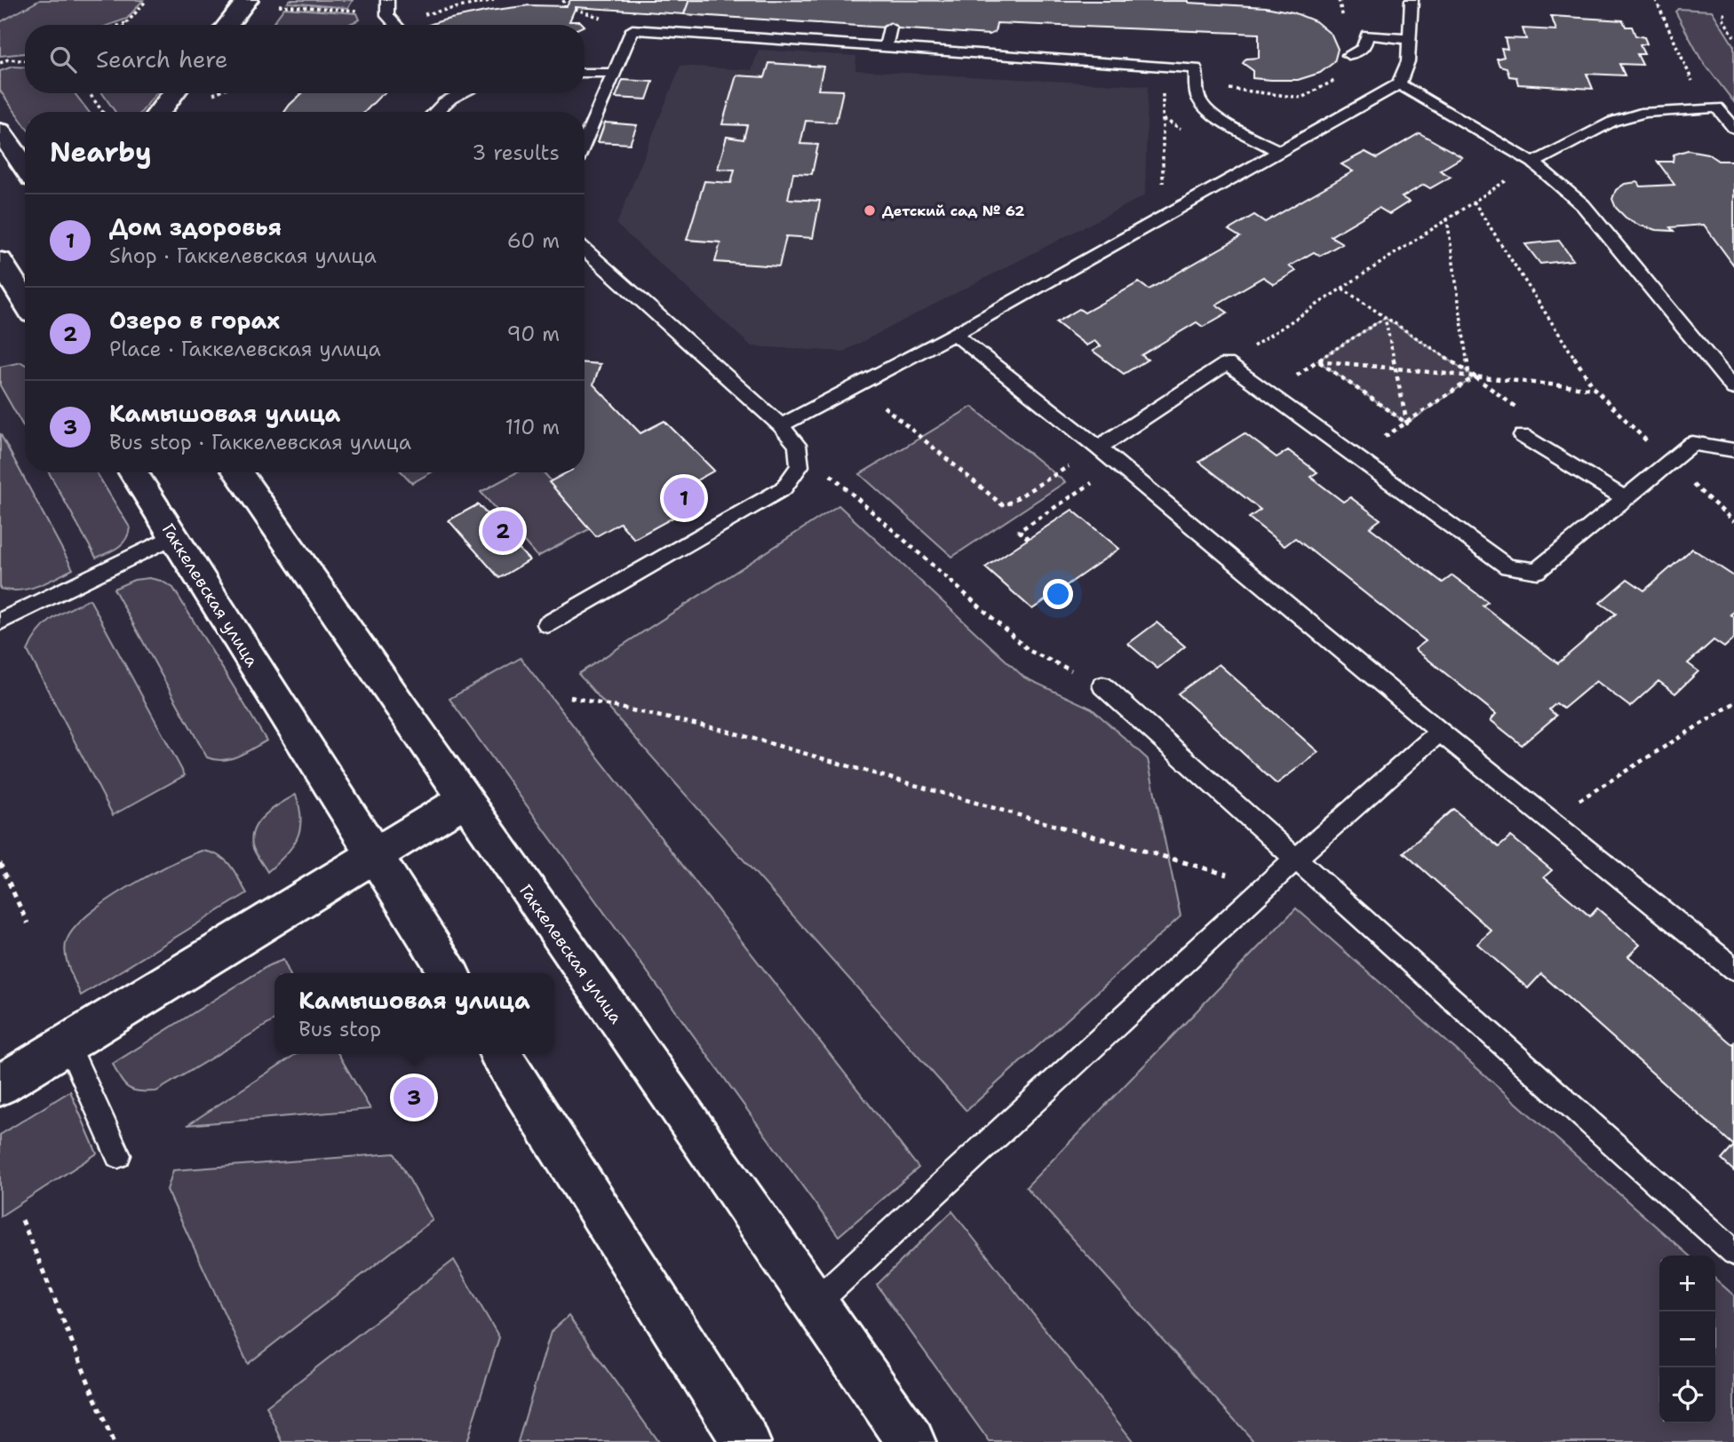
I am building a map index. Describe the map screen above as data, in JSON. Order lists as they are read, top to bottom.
{
  "streets": {
    "main road": ["Гаккелевская улица"]
  },
  "places": ["Детский сад № 62"],
  "page": {
    "search": "Search here",
    "heading": ["Nearby", "3 results"],
    "list": [
      {
        "mark": "1",
        "name": "Дом здоровья",
        "note": "Shop · Гаккелевская улица",
        "value": "60 m"
      },
      {
        "mark": "2",
        "name": "Озеро в горах",
        "note": "Place · Гаккелевская улица",
        "value": "90 m"
      },
      {
        "mark": "3",
        "name": "Камышовая улица",
        "note": "Bus stop · Гаккелевская улица",
        "value": "110 m"
      }
    ],
    "pins": ["1", "2", "3"],
    "popup": ["Камышовая улица", "Bus stop"],
    "map_buttons": ["+", "−"]
  }
}
